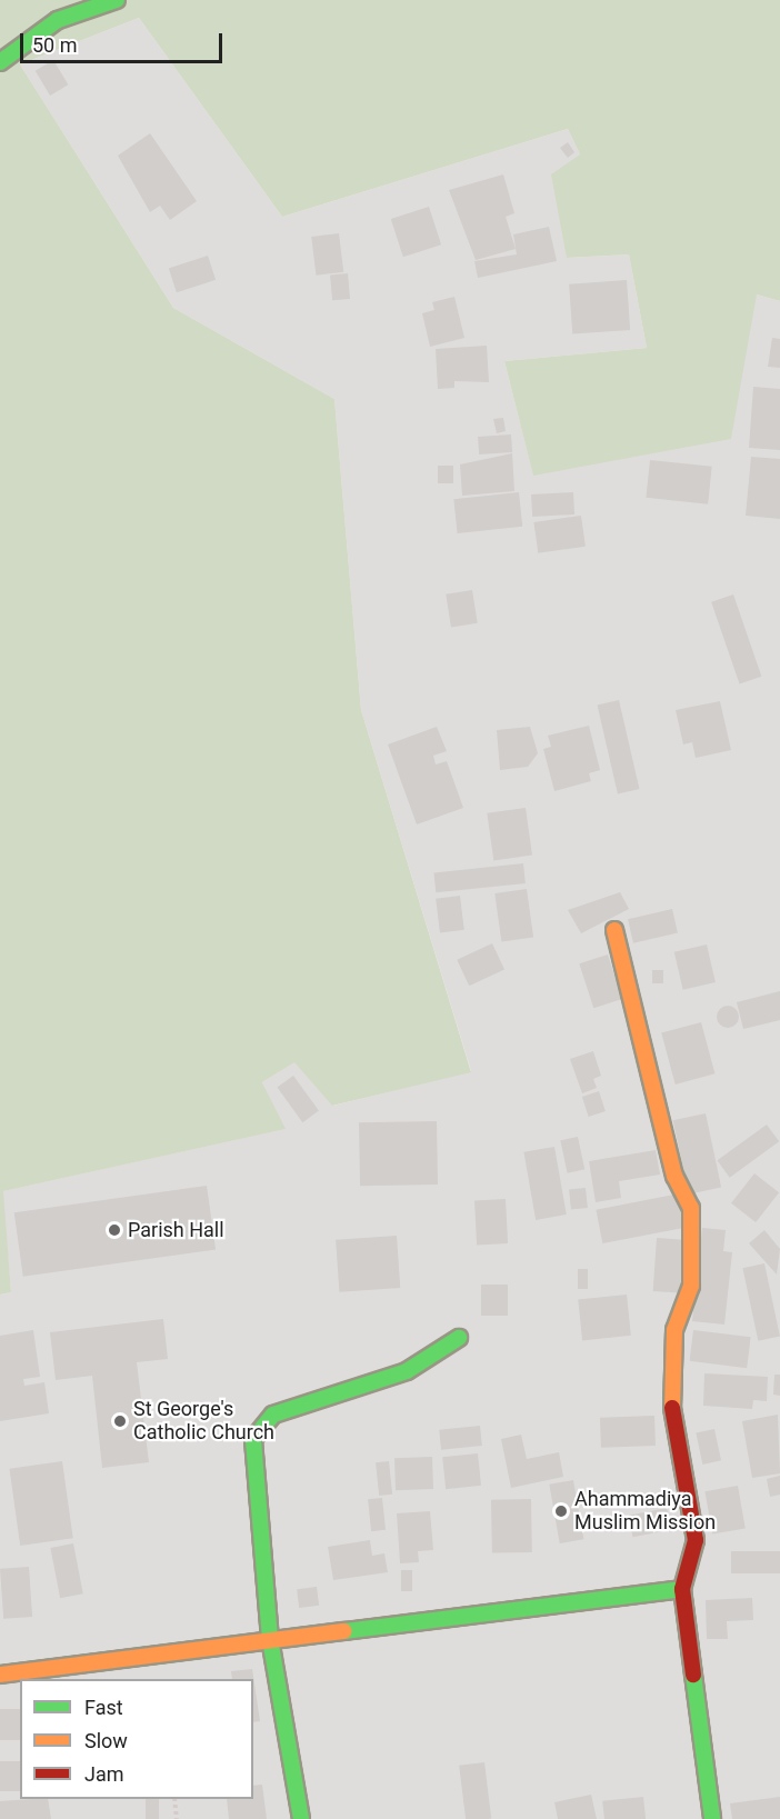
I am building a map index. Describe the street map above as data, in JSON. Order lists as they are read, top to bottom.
{
  "places": ["Parish Hall", "St George's Catholic Church", "Ahammadiya Muslim Mission"],
  "legend": ["Fast", "Slow", "Jam"],
  "scale_bar": "50 m"
}
